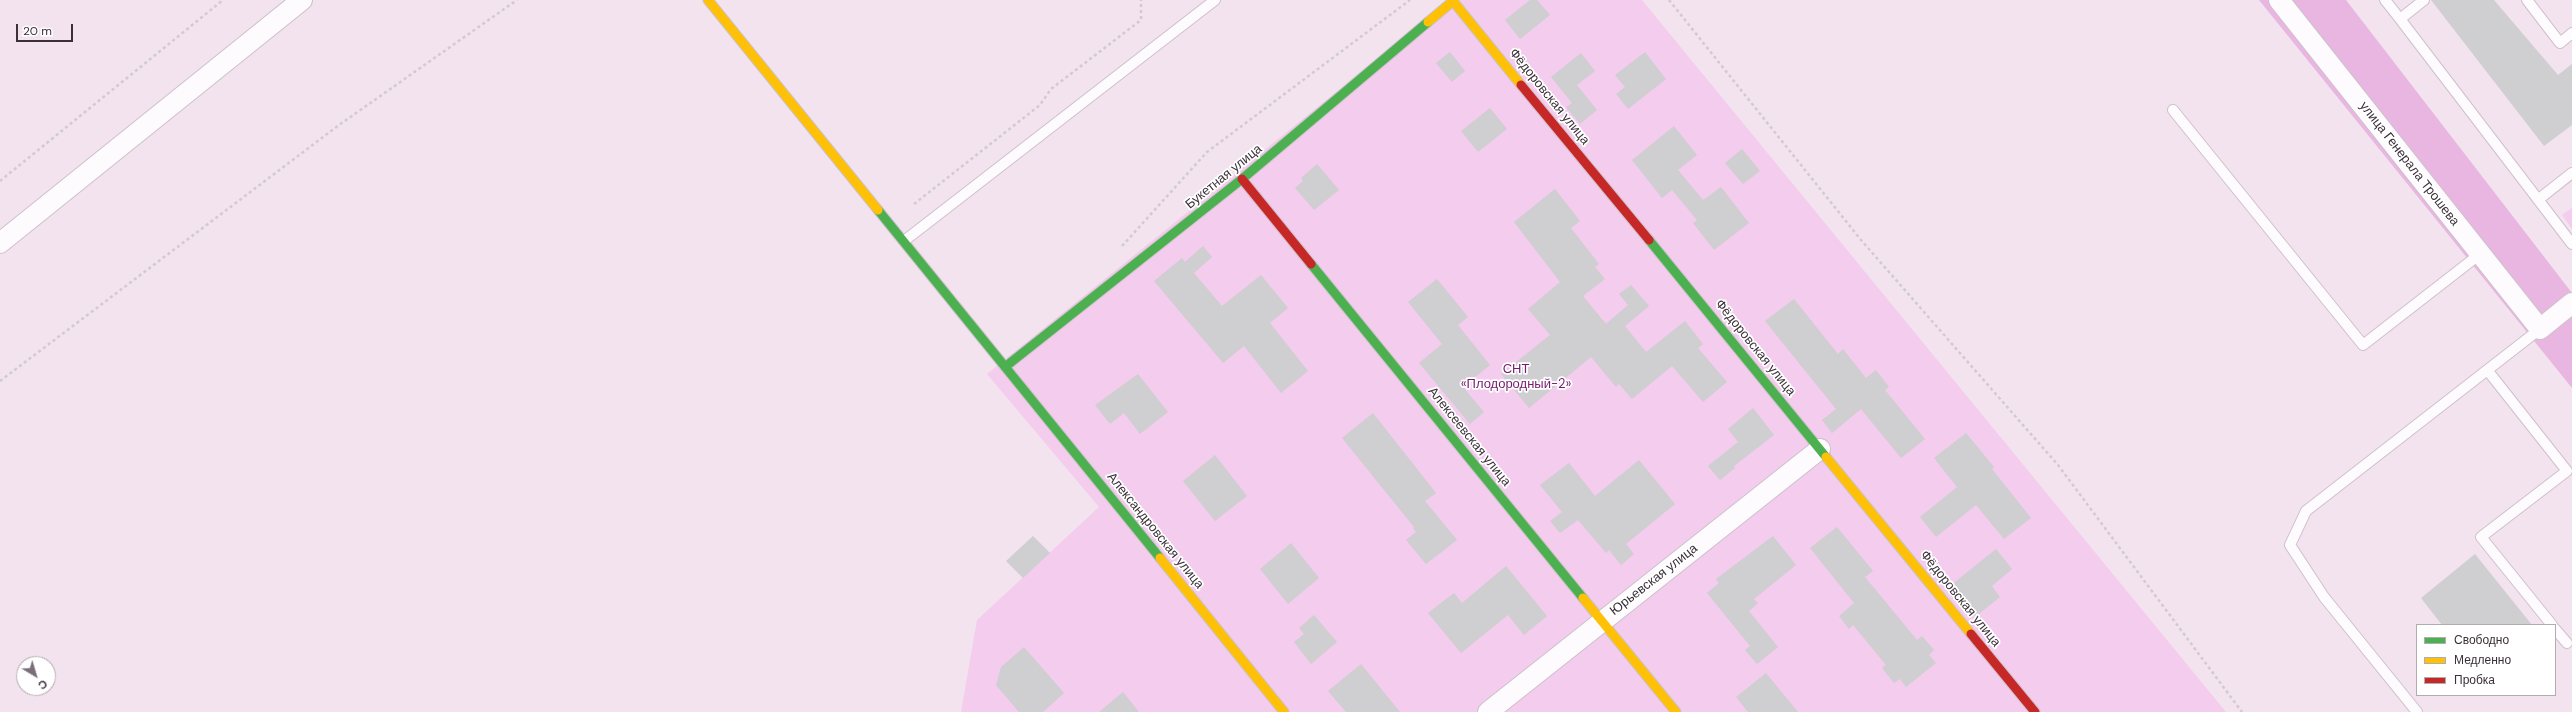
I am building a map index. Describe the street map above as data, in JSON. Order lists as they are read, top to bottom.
{
  "streets": {
    "street": [
      "Фёдоровская улица",
      "улица Генерала Трошева",
      "Букетная улица",
      "Алексеевская улица",
      "Александровская улица",
      "Юрьевская улица"
    ]
  },
  "crossings": [
    ["Фёдоровская улица", "Букетная улица"],
    ["Фёдоровская улица", "Юрьевская улица"],
    ["Букетная улица", "Алексеевская улица"],
    ["Букетная улица", "Александровская улица"],
    ["Алексеевская улица", "Юрьевская улица"]
  ],
  "parks": ["СНТ «Плодородный-2»"],
  "legend": ["Свободно", "Медленно", "Пробка"],
  "scale_bar": "20 m",
  "north": "bottom right"
}
